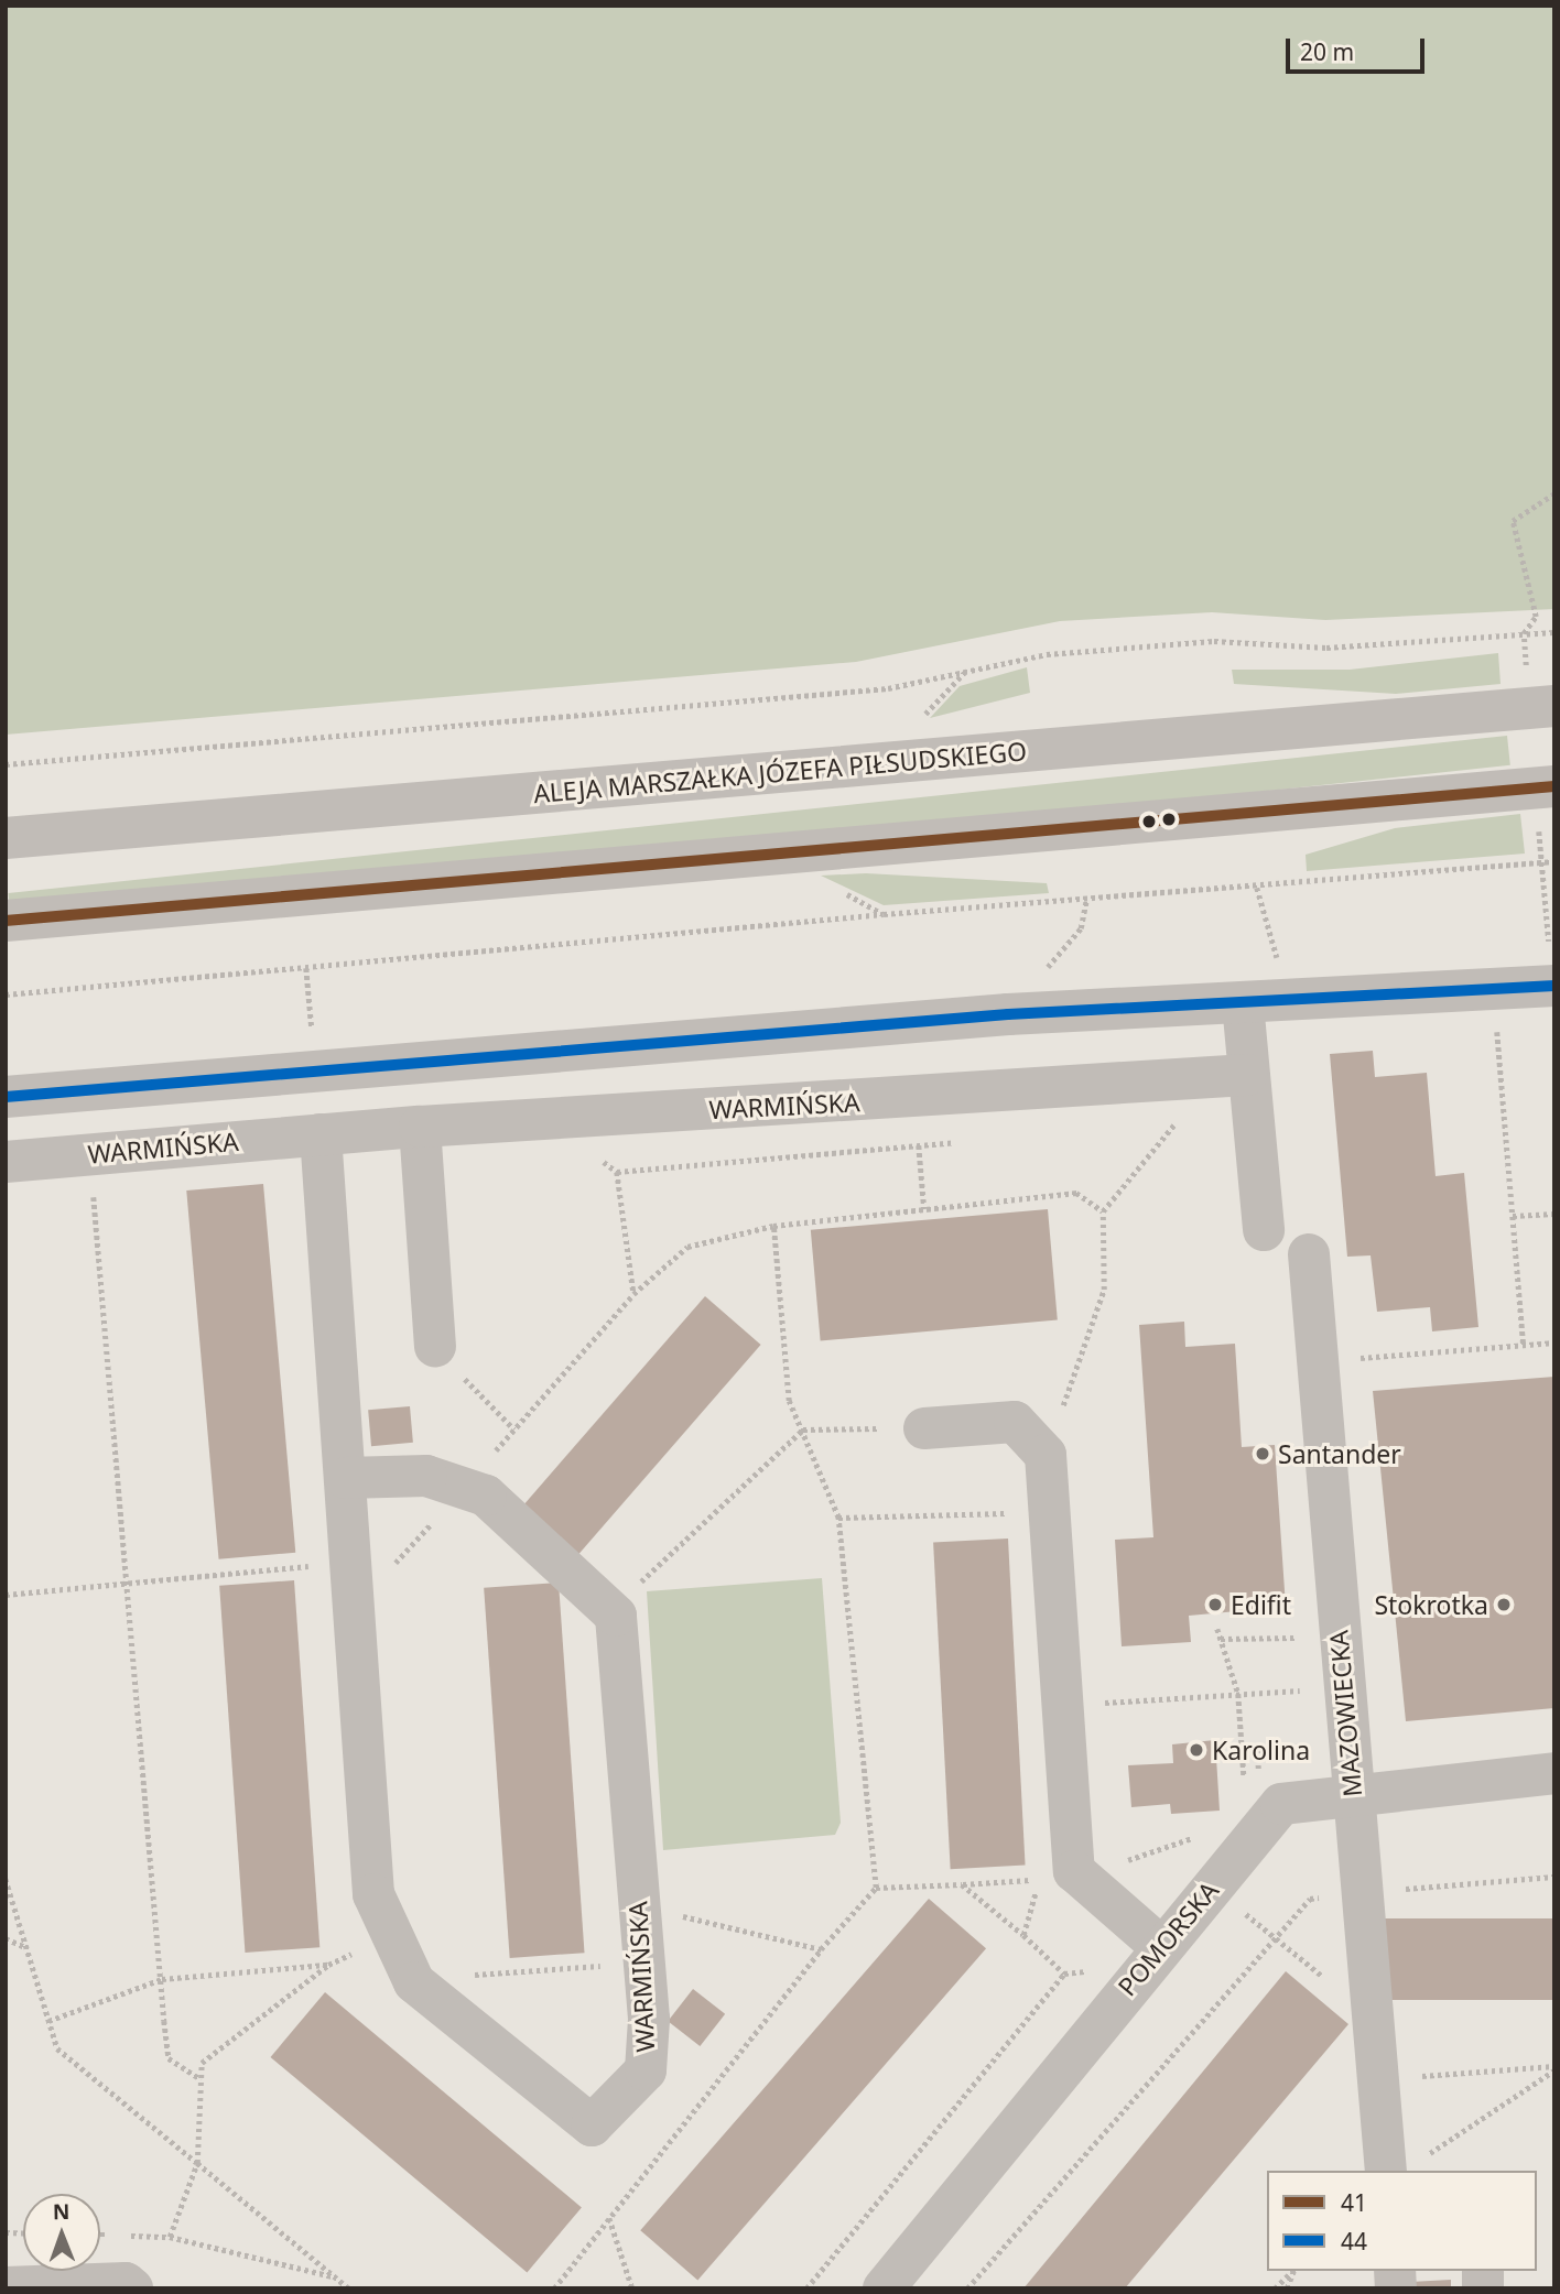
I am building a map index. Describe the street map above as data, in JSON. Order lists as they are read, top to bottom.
{
  "streets": {
    "street": [
      "ALEJA MARSZAŁKA JÓZEFA PIŁSUDSKIEGO",
      "WARMIŃSKA",
      "MAZOWIECKA",
      "POMORSKA"
    ]
  },
  "crossings": [
    ["MAZOWIECKA", "POMORSKA"]
  ],
  "places": [
    "Santander",
    "Edifit",
    "Stokrotka",
    "Karolina"
  ],
  "lines": ["transit line 41", "transit line 44"],
  "legend": ["41", "44"],
  "scale_bar": "20 m",
  "north": "top"
}
